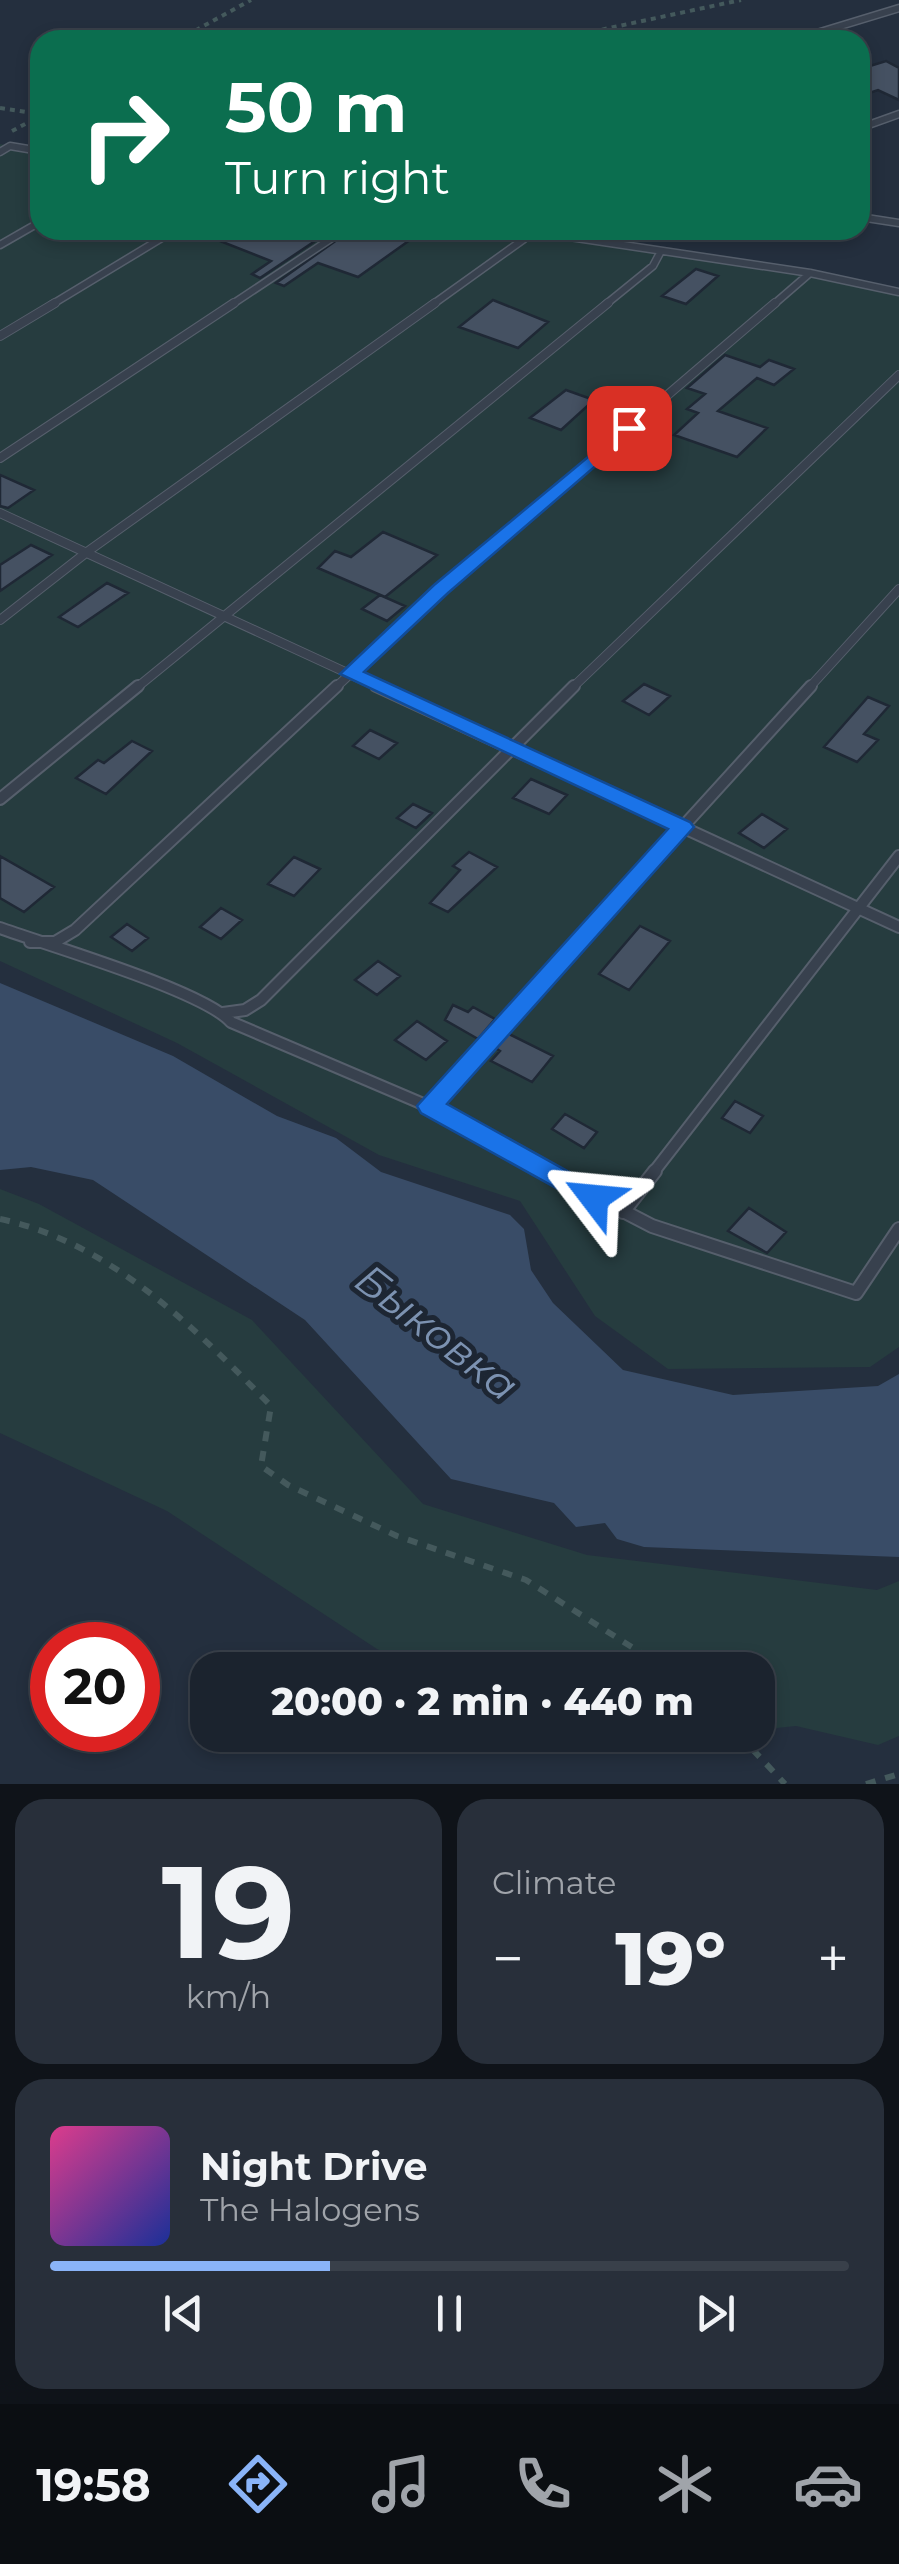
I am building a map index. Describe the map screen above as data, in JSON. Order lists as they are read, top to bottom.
{
  "water": ["Быковка"],
  "page": {
    "turn": ["50 m", "Turn right"],
    "limit": "20",
    "trip": "20:00 · 2 min · 440 m",
    "tile": [
      ["19", "km/h"],
      "Climate"
    ],
    "heat": ["−", "19°", "+"],
    "song": ["Night Drive", "The Halogens"],
    "tabs": "19:58"
  }
}
